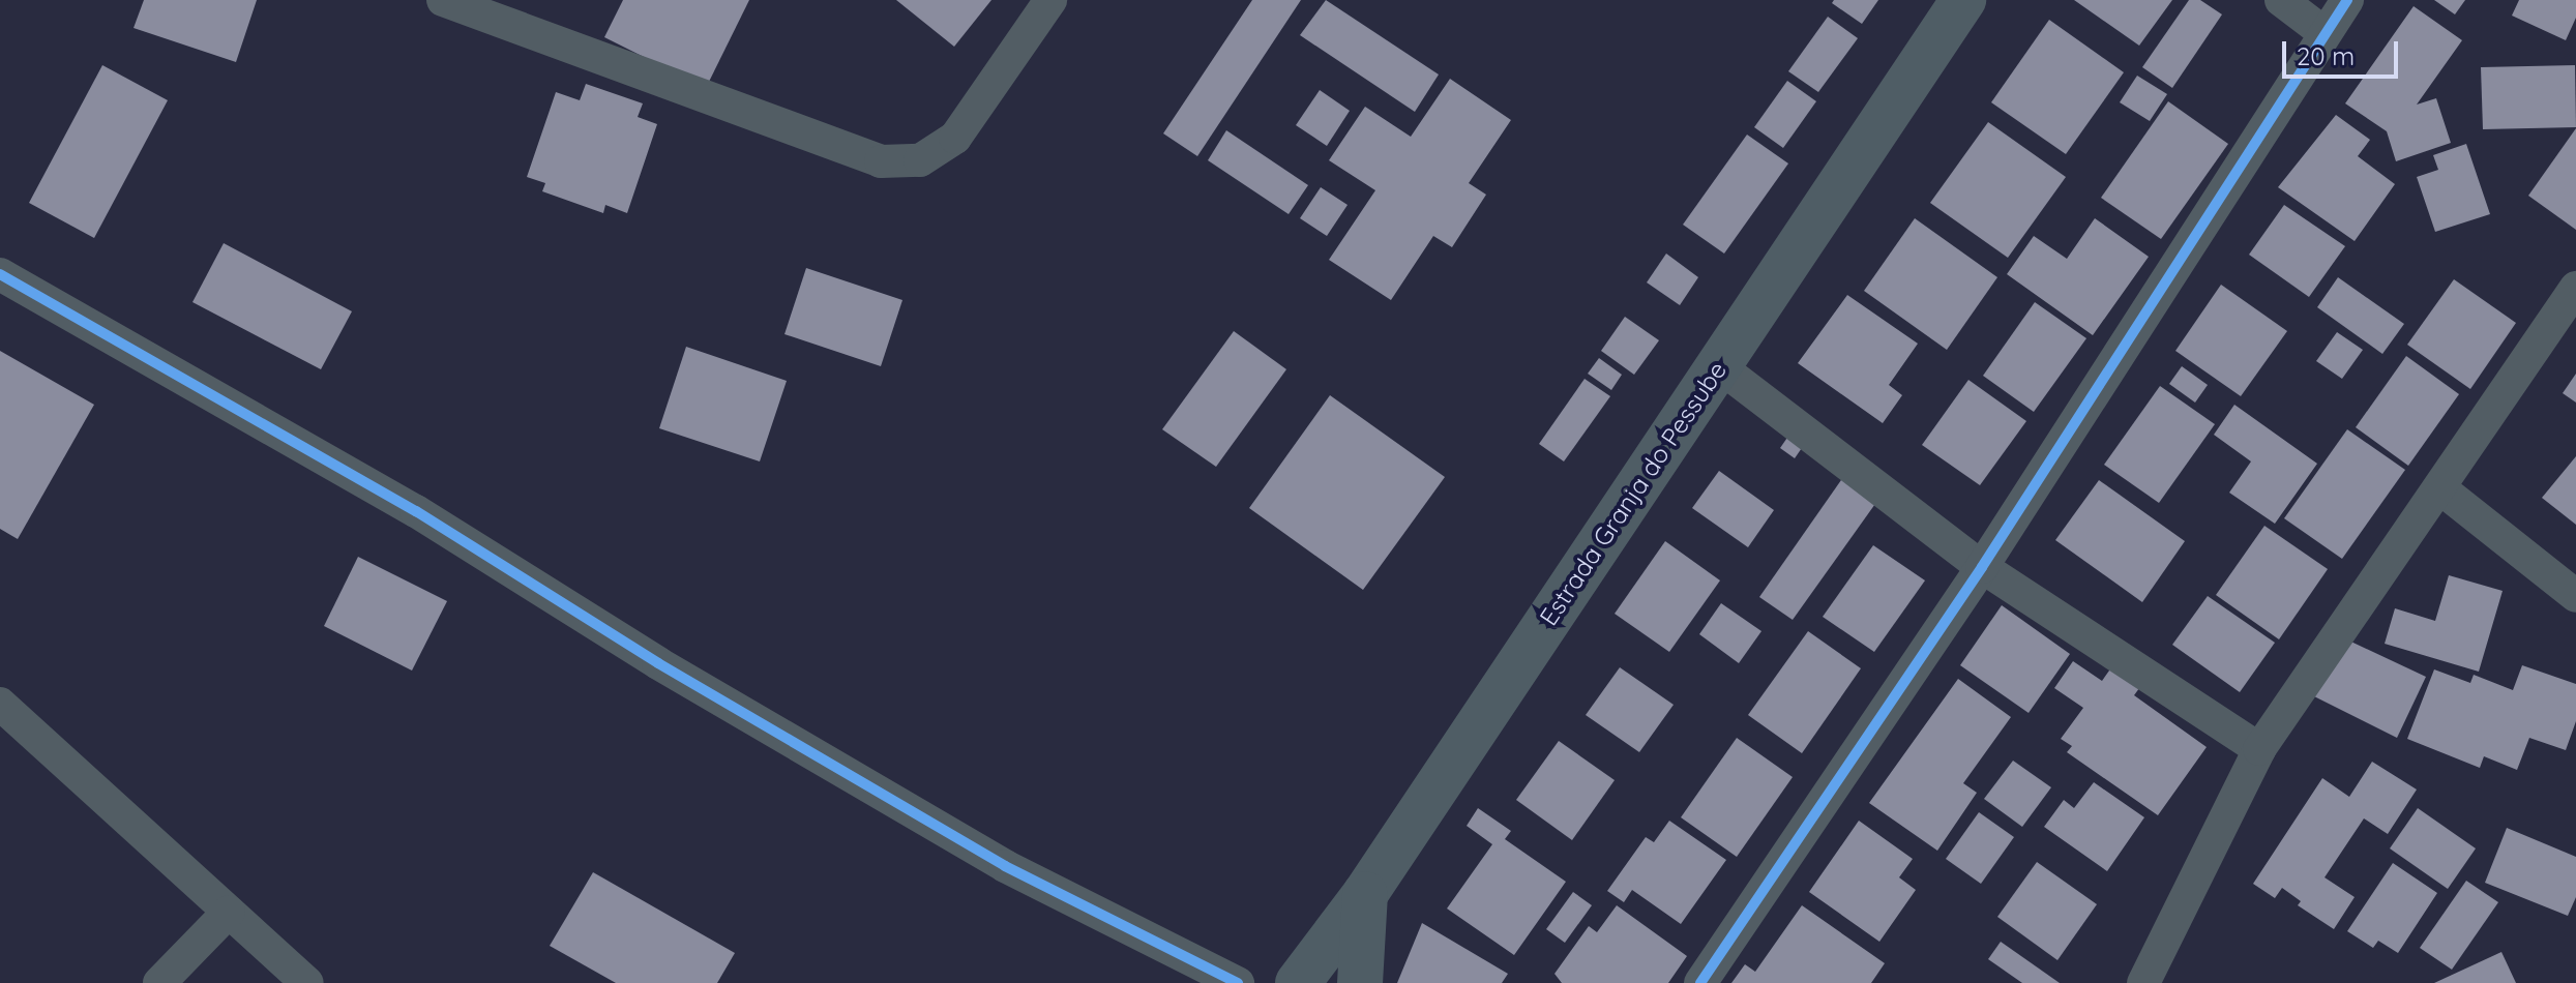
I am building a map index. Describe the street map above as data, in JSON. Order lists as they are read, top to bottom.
{
  "streets": {
    "main road": ["Estrada Granja do Pessube"]
  },
  "scale_bar": "20 m"
}
